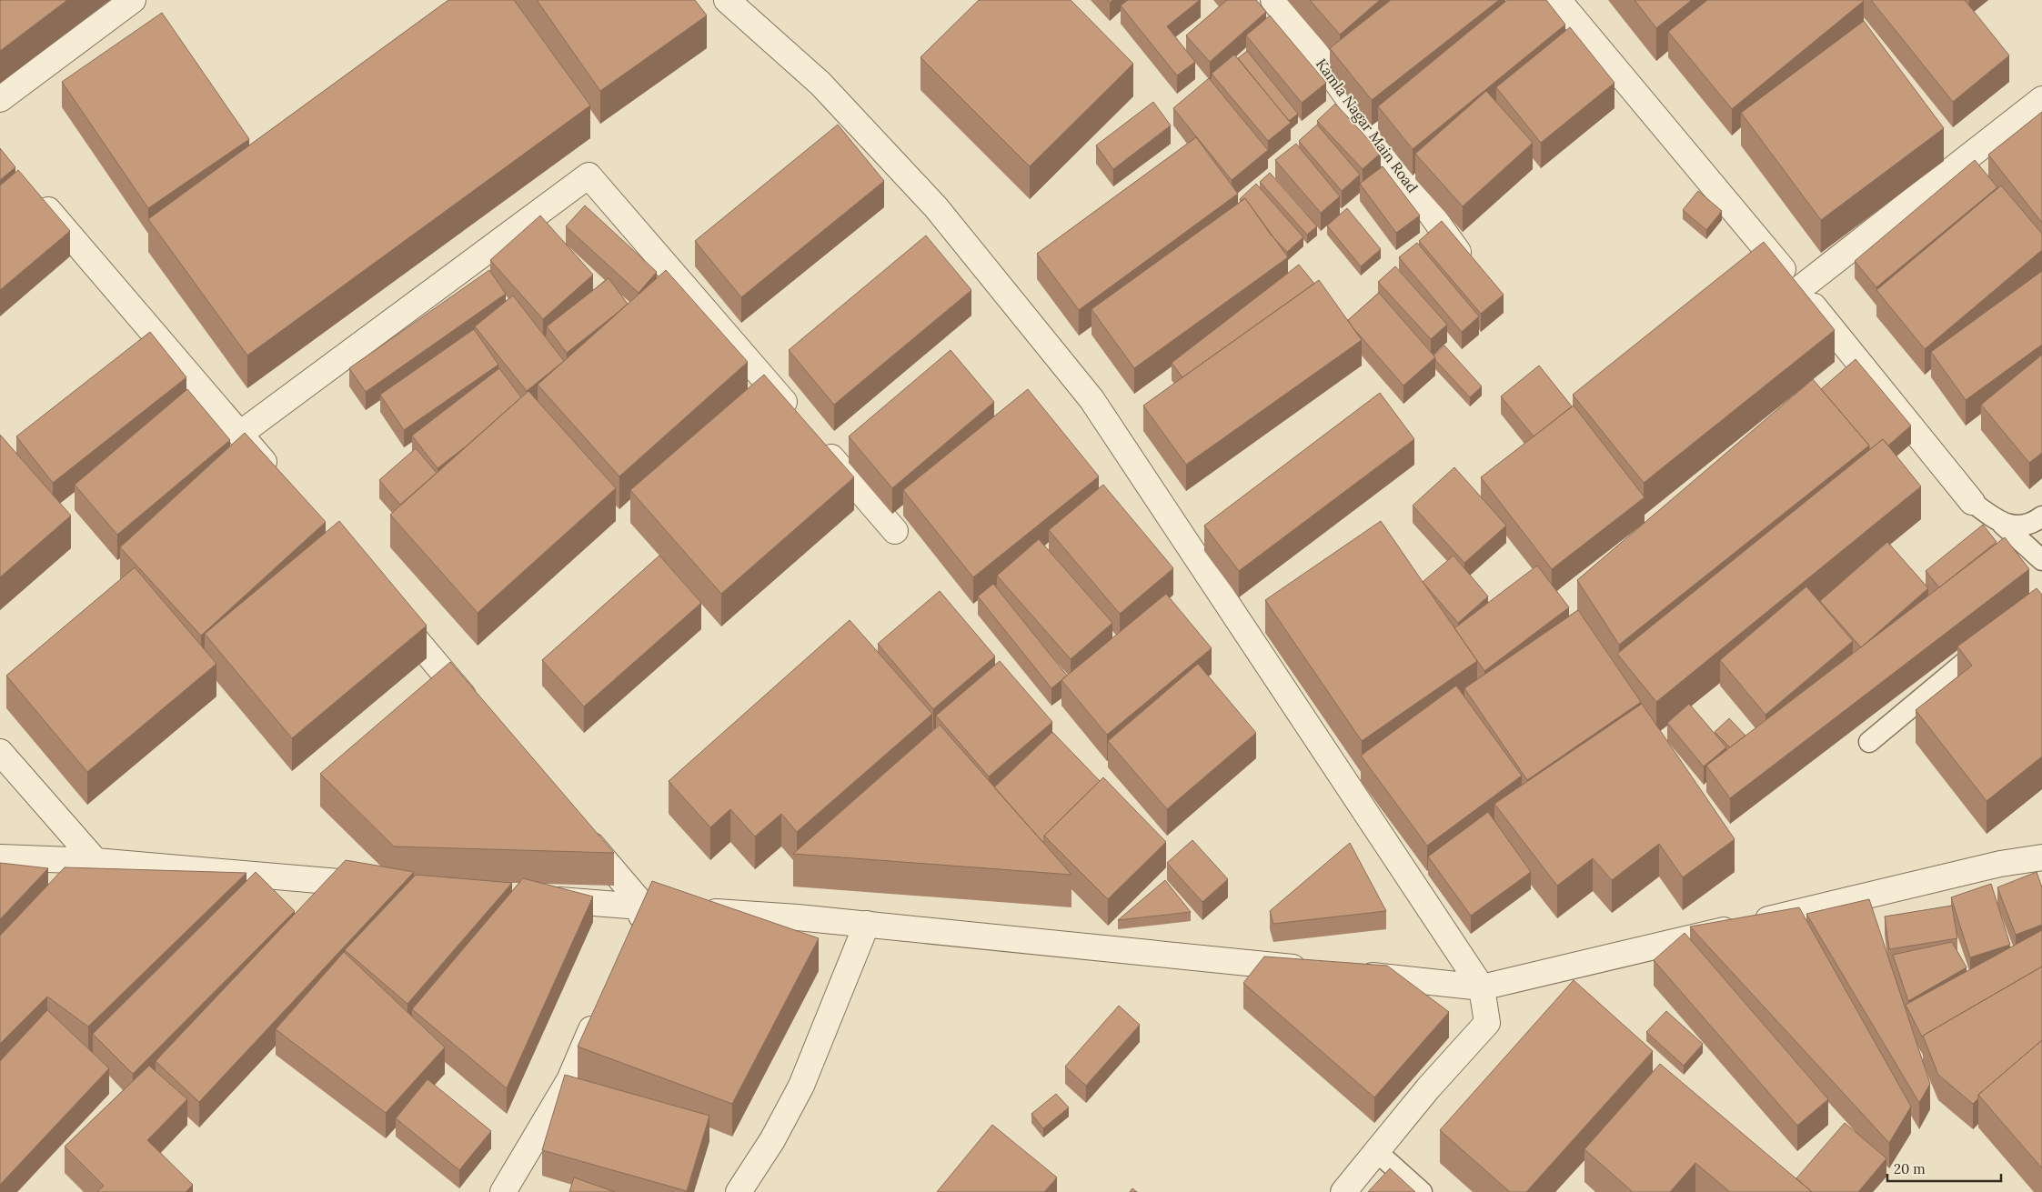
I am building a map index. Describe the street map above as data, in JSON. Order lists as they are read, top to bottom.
{
  "streets": {
    "street": ["Kamla Nagar Main Road"]
  },
  "scale_bar": "20 m"
}
